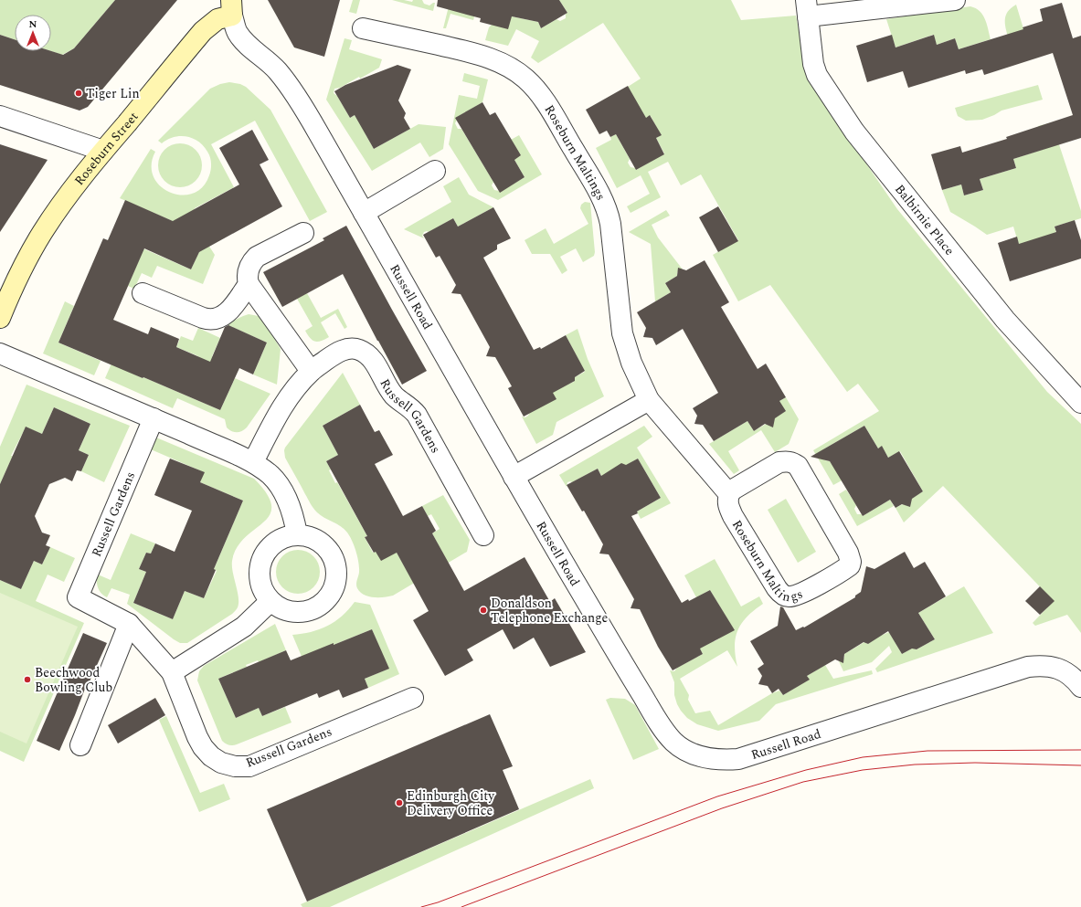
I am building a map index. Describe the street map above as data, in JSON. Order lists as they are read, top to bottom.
{
  "streets": {
    "street": [
      "Roseburn Street",
      "Roseburn Maltings",
      "Balbirnie Place",
      "Russell Road",
      "Russell Gardens"
    ]
  },
  "crossings": [
    ["Roseburn Street", "Russell Road"]
  ],
  "places": [
    "Tiger Lin",
    "Donaldson Telephone Exchange",
    "Beechwood Bowling Club",
    "Edinburgh City Delivery Office"
  ],
  "north": "top"
}
